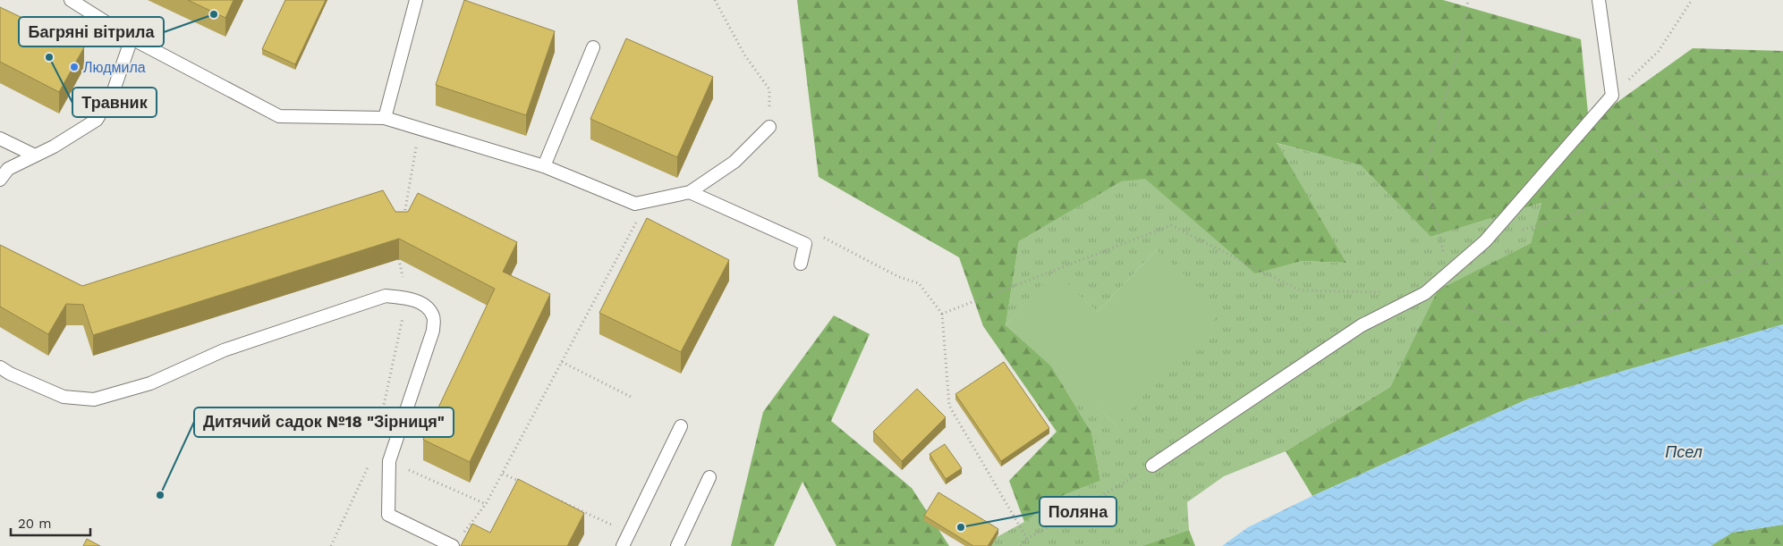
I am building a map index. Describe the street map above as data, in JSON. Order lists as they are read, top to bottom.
{
  "water": ["Псел"],
  "places": [
    "Багряні вітрила",
    "Травник",
    "Людмила",
    "Дитячий садок №18 \"Зірниця\"",
    "Поляна"
  ],
  "scale_bar": "20 m"
}
